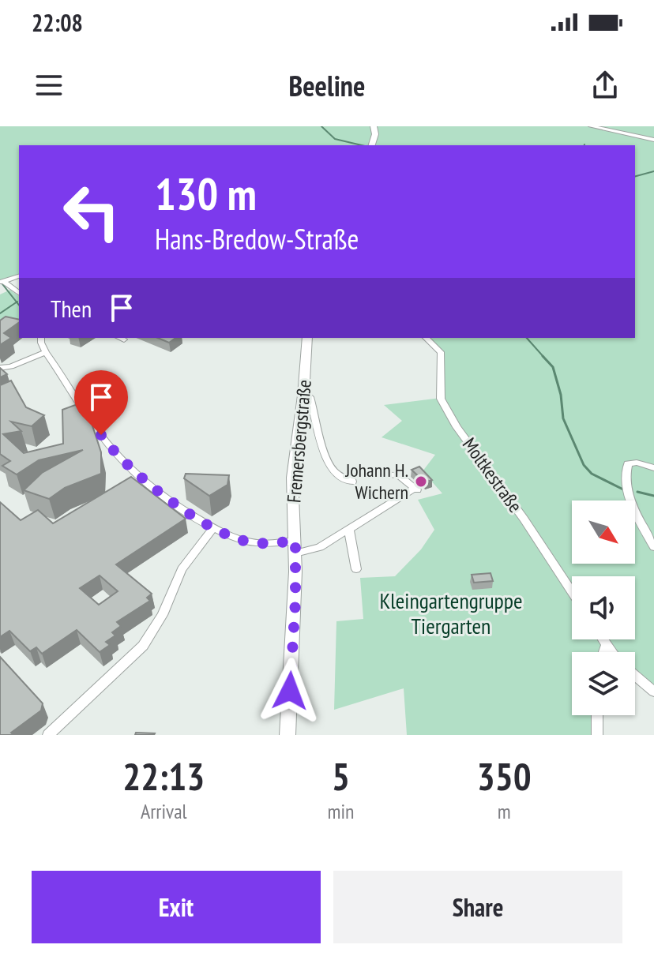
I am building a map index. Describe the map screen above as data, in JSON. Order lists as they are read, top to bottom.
{
  "streets": {
    "main road": ["Fremersbergstraße"],
    "street": ["Moltkestraße"]
  },
  "parks": ["Kleingartengruppe Tiergarten"],
  "places": ["Johann H. Wichern"],
  "north": "bottom right",
  "page": {
    "status": "22:08",
    "header": "Beeline",
    "turn": ["130 m", "Hans-Bredow-Straße"],
    "then": "Then",
    "eta": [
      "22:13",
      "Arrival",
      "5",
      "min",
      "350",
      "m"
    ],
    "buttons": ["Exit", "Share"]
  }
}
